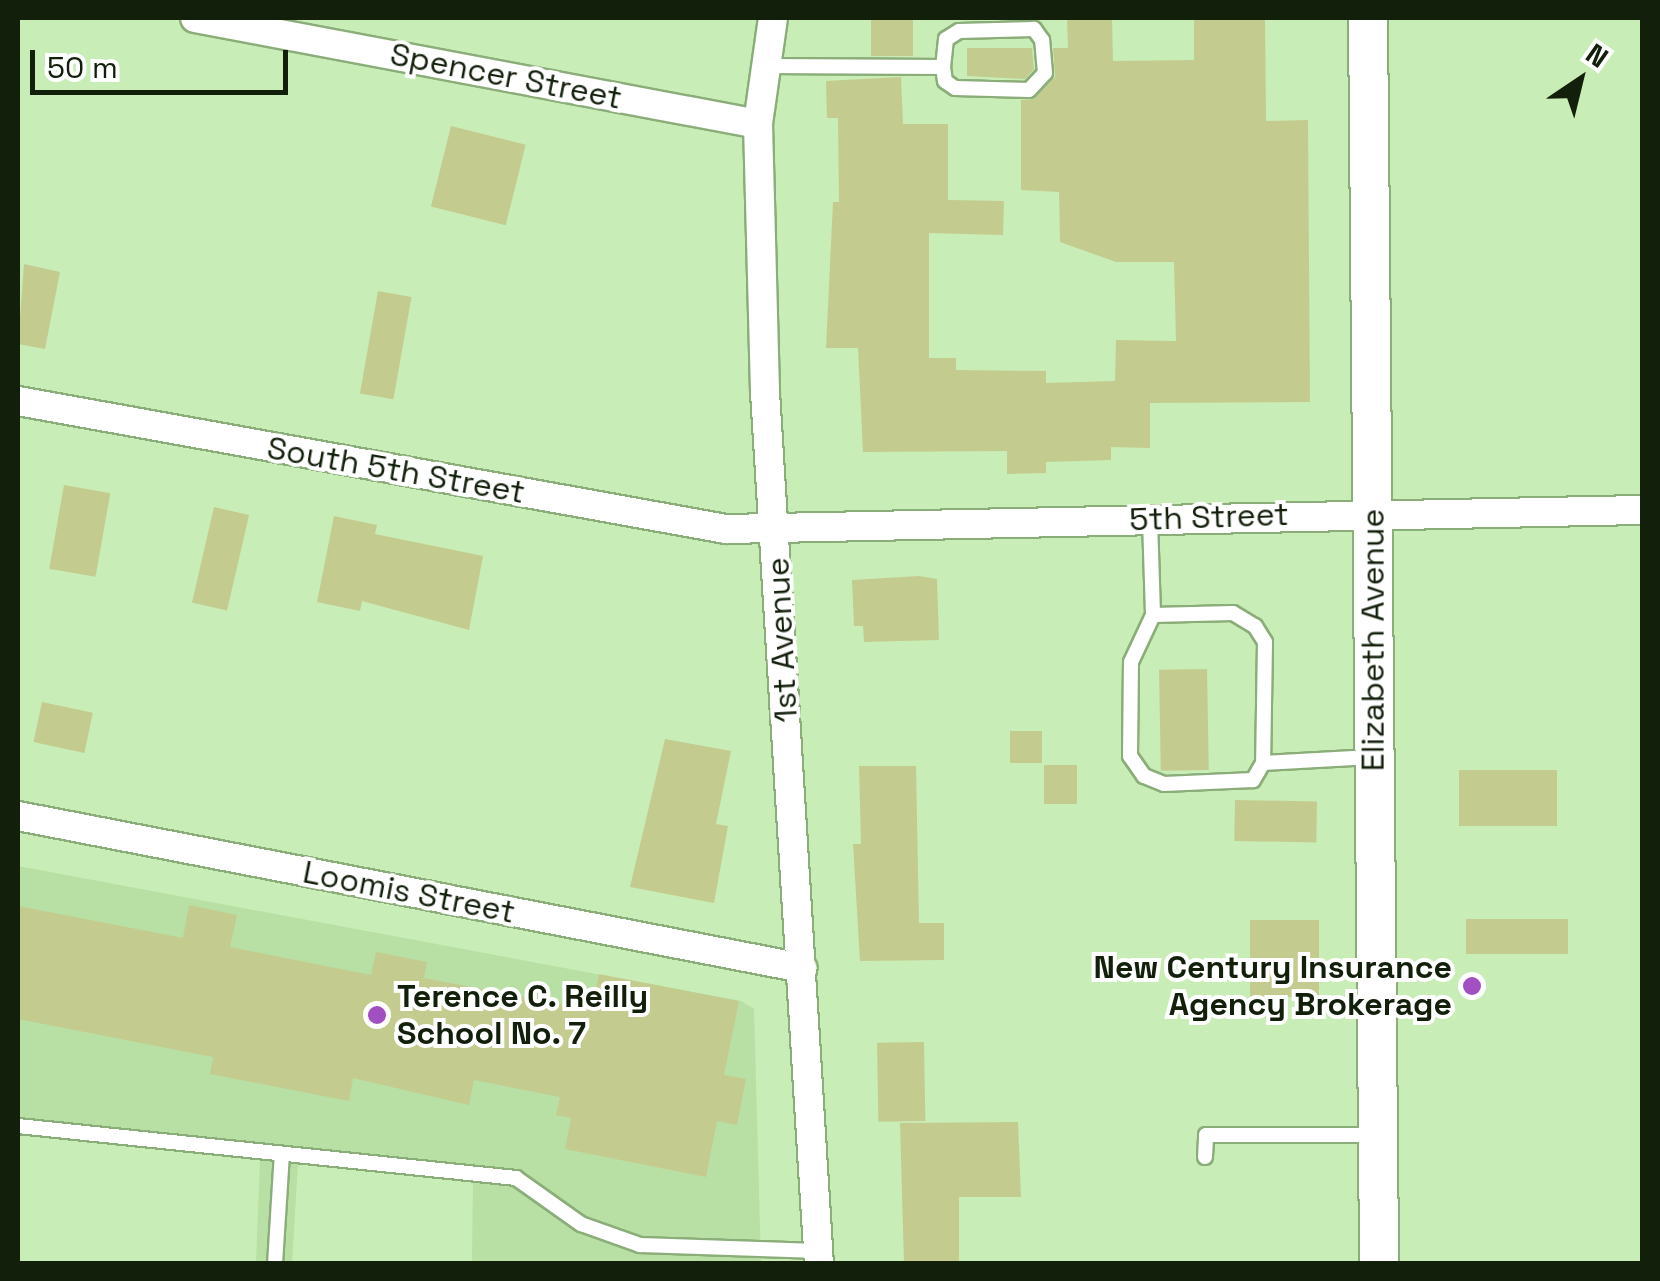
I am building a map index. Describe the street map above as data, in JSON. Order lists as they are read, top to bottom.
{
  "streets": {
    "street": [
      "Spencer Street",
      "South 5th Street",
      "5th Street",
      "1st Avenue",
      "Elizabeth Avenue",
      "Loomis Street"
    ]
  },
  "crossings": [
    ["Spencer Street", "1st Avenue"],
    ["South 5th Street", "5th Street"],
    ["South 5th Street", "1st Avenue"],
    ["5th Street", "1st Avenue"],
    ["5th Street", "Elizabeth Avenue"],
    ["1st Avenue", "Loomis Street"]
  ],
  "places": ["New Century Insurance Agency Brokerage", "Terence C. Reilly School No. 7"],
  "scale_bar": "50 m",
  "north": "top right"
}
